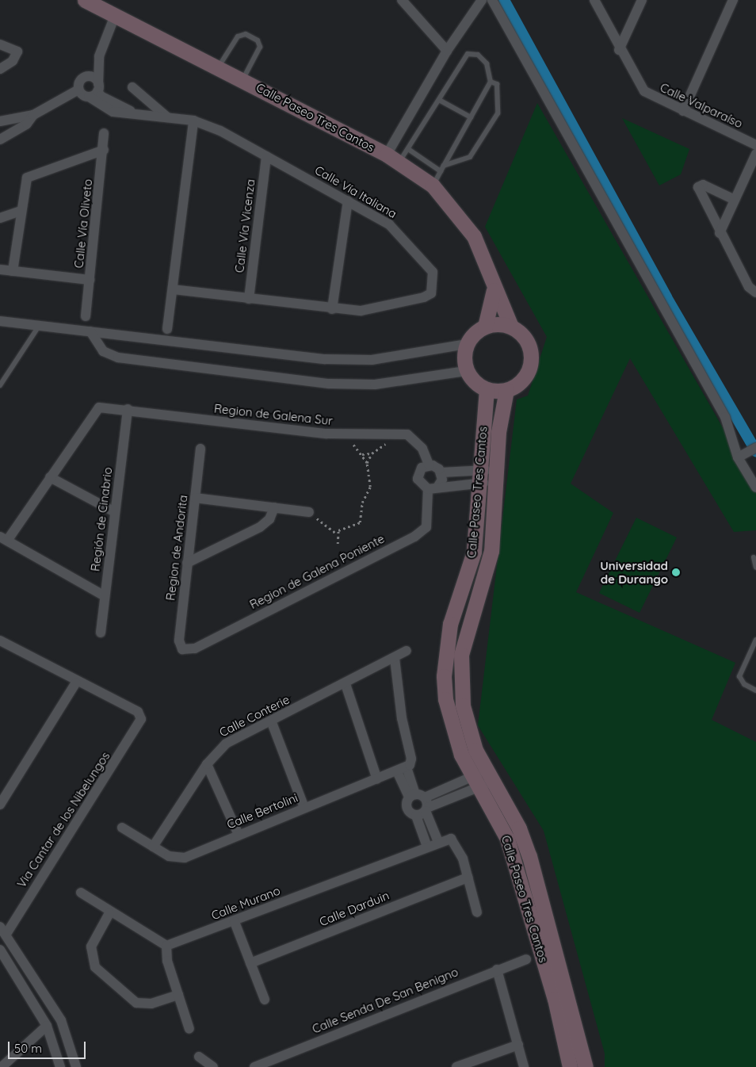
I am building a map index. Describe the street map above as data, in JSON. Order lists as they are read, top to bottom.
{
  "streets": {
    "street": [
      "Calle Valparaíso",
      "Calle Paseo Tres Cantos",
      "Calle Vía Italiana",
      "Calle Vía Oliveto",
      "Calle Vía Vicenza",
      "Region de Galena Sur",
      "Región de Cinabrio",
      "Region de Andorita",
      "Region de Galena Poniente",
      "Calle Conterie",
      "Calle Bertolini",
      "Via Cantar de los Nibelungos",
      "Calle Murano",
      "Calle Darduin",
      "Calle Senda De San Benigno"
    ]
  },
  "crossings": [
    ["Calle Vía Italiana", "Calle Vía Vicenza"],
    ["Region de Galena Sur", "Región de Cinabrio"],
    ["Region de Andorita", "Region de Galena Poniente"],
    ["Calle Conterie", "Calle Bertolini"],
    ["Calle Murano", "Calle Darduin"]
  ],
  "places": ["Universidad de Durango"],
  "scale_bar": "50 m"
}
